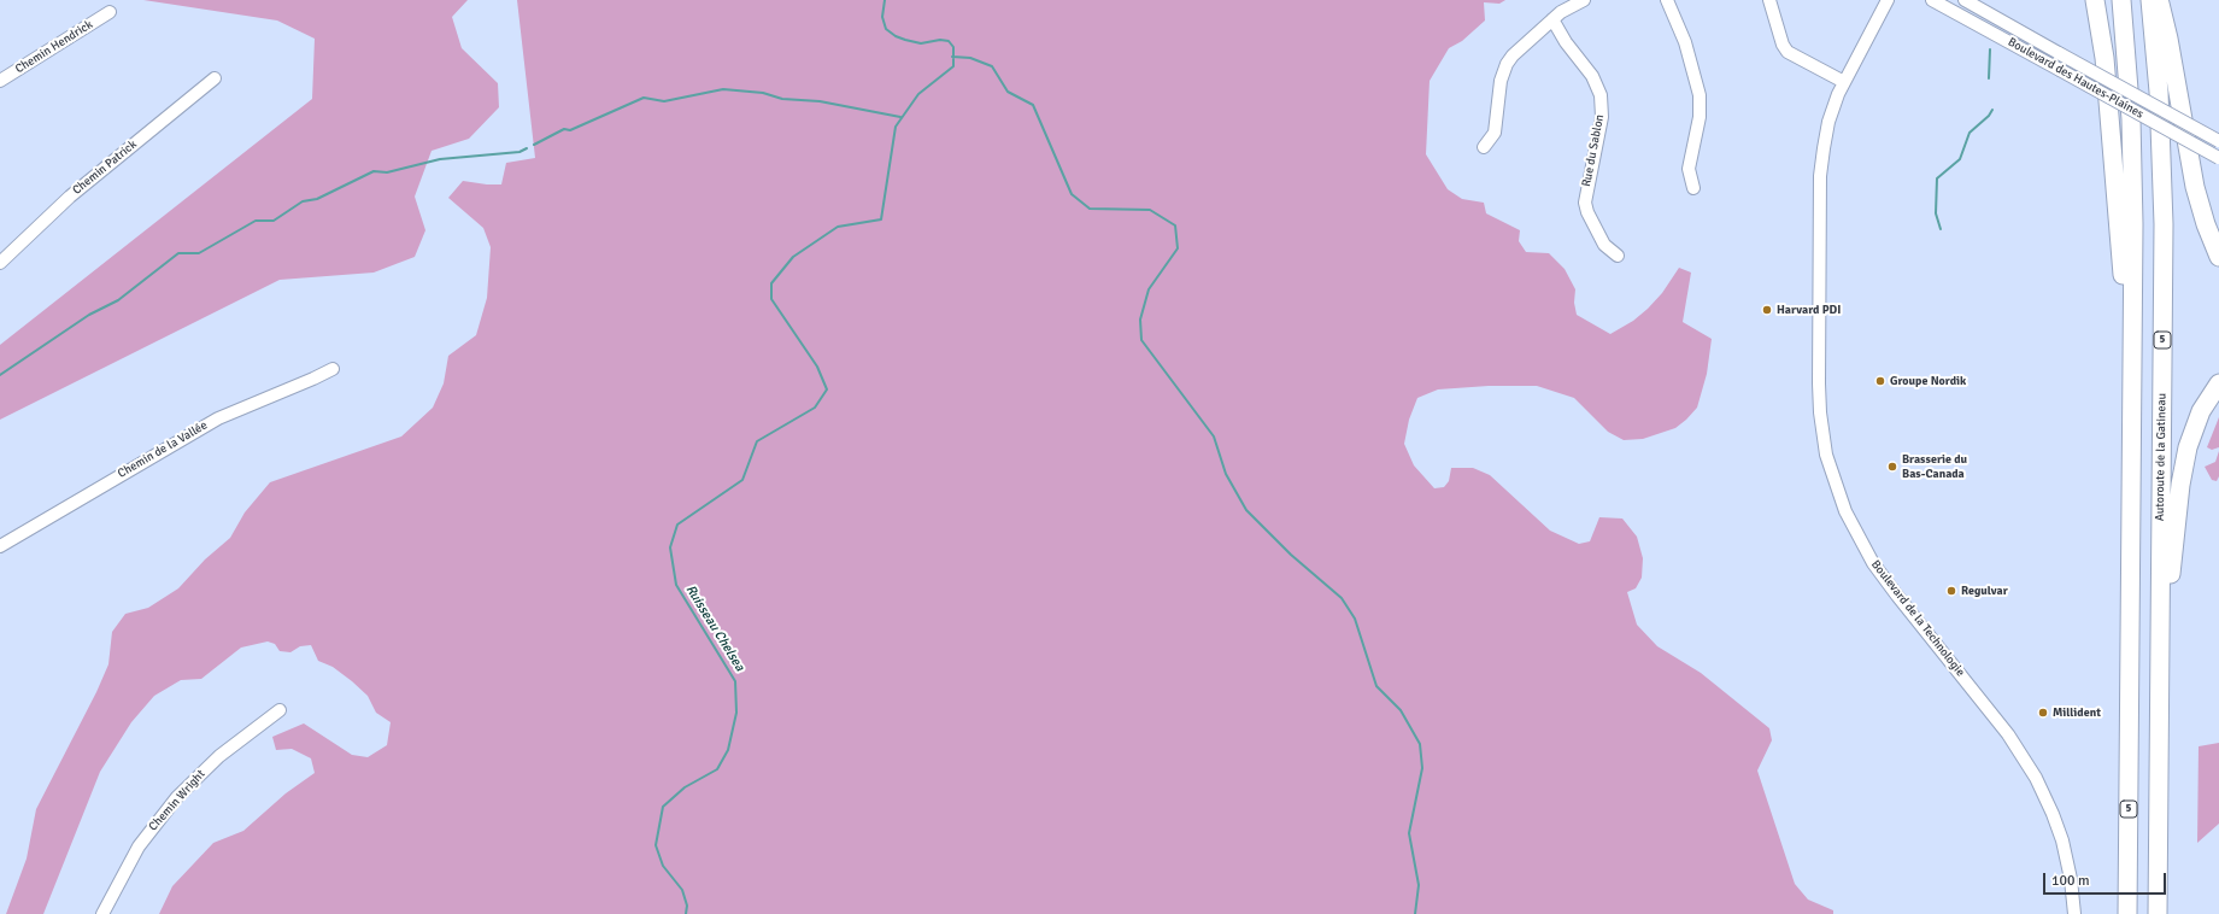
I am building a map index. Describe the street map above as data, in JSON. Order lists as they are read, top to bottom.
{
  "streets": {
    "highway": ["5", "Autoroute de la Gatineau"],
    "street": [
      "Chemin Hendrick",
      "Boulevard des Hautes-Plaines",
      "Rue du Sablon",
      "Chemin Patrick",
      "Chemin de la Vallée",
      "Boulevard de la Technologie",
      "Chemin Wright"
    ]
  },
  "water": ["Ruisseau Chelsea"],
  "places": [
    "Harvard PDI",
    "Groupe Nordik",
    "Brasserie du Bas-Canada",
    "Regulvar",
    "Millident"
  ],
  "scale_bar": "100 m"
}
